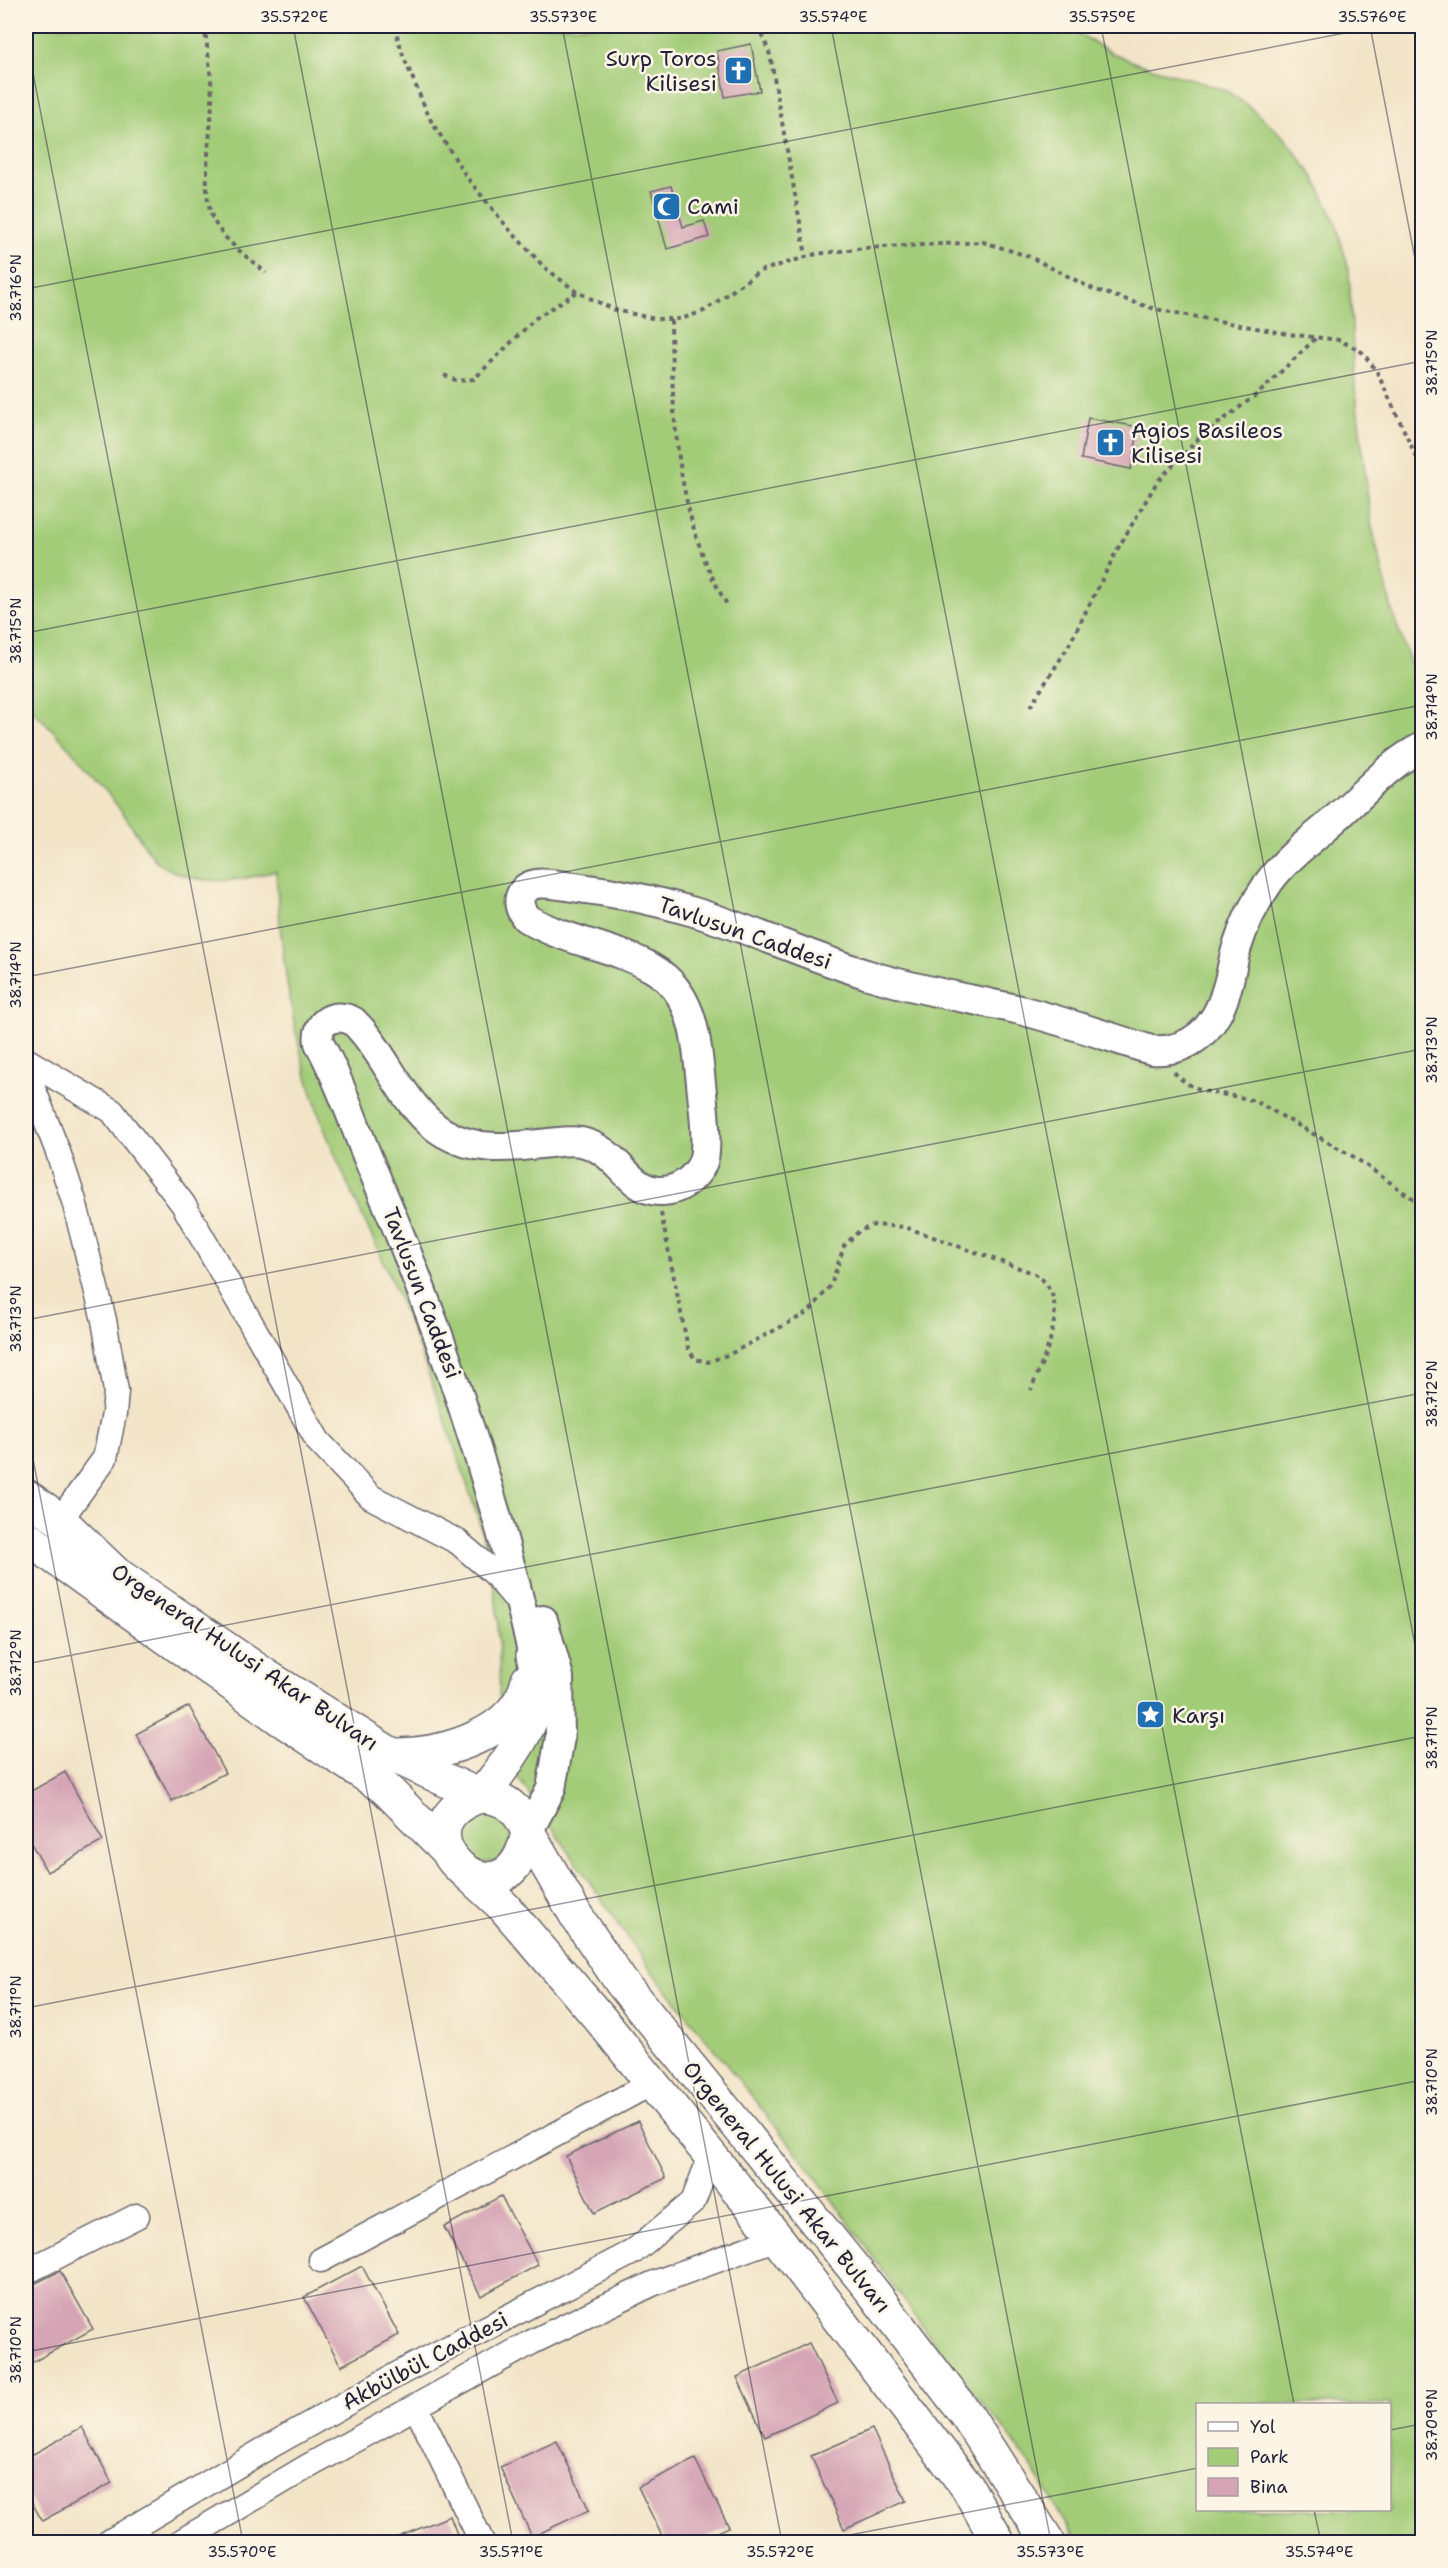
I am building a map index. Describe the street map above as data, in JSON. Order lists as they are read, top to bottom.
{
  "streets": {
    "main road": ["Orgeneral Hulusi Akar Bulvarı"],
    "street": ["Tavlusun Caddesi", "Akbülbül Caddesi"]
  },
  "crossings": [
    ["Tavlusun Caddesi", "Orgeneral Hulusi Akar Bulvarı"],
    ["Orgeneral Hulusi Akar Bulvarı", "Akbülbül Caddesi"]
  ],
  "places": {
    "church": ["Surp Toros Kilisesi", "Agios Basileos Kilisesi"],
    "mosque": ["Cami"],
    "place": ["Karşı"]
  },
  "legend": ["Yol", "Park", "Bina"],
  "coordinates": [
    "35.572°E",
    "35.573°E",
    "35.574°E",
    "35.575°E",
    "35.576°E",
    "38.716°N",
    "38.715°N",
    "38.714°N",
    "38.713°N",
    "38.712°N",
    "38.711°N",
    "38.710°N",
    "38.709°N",
    "35.570°E",
    "35.571°E"
  ]
}
